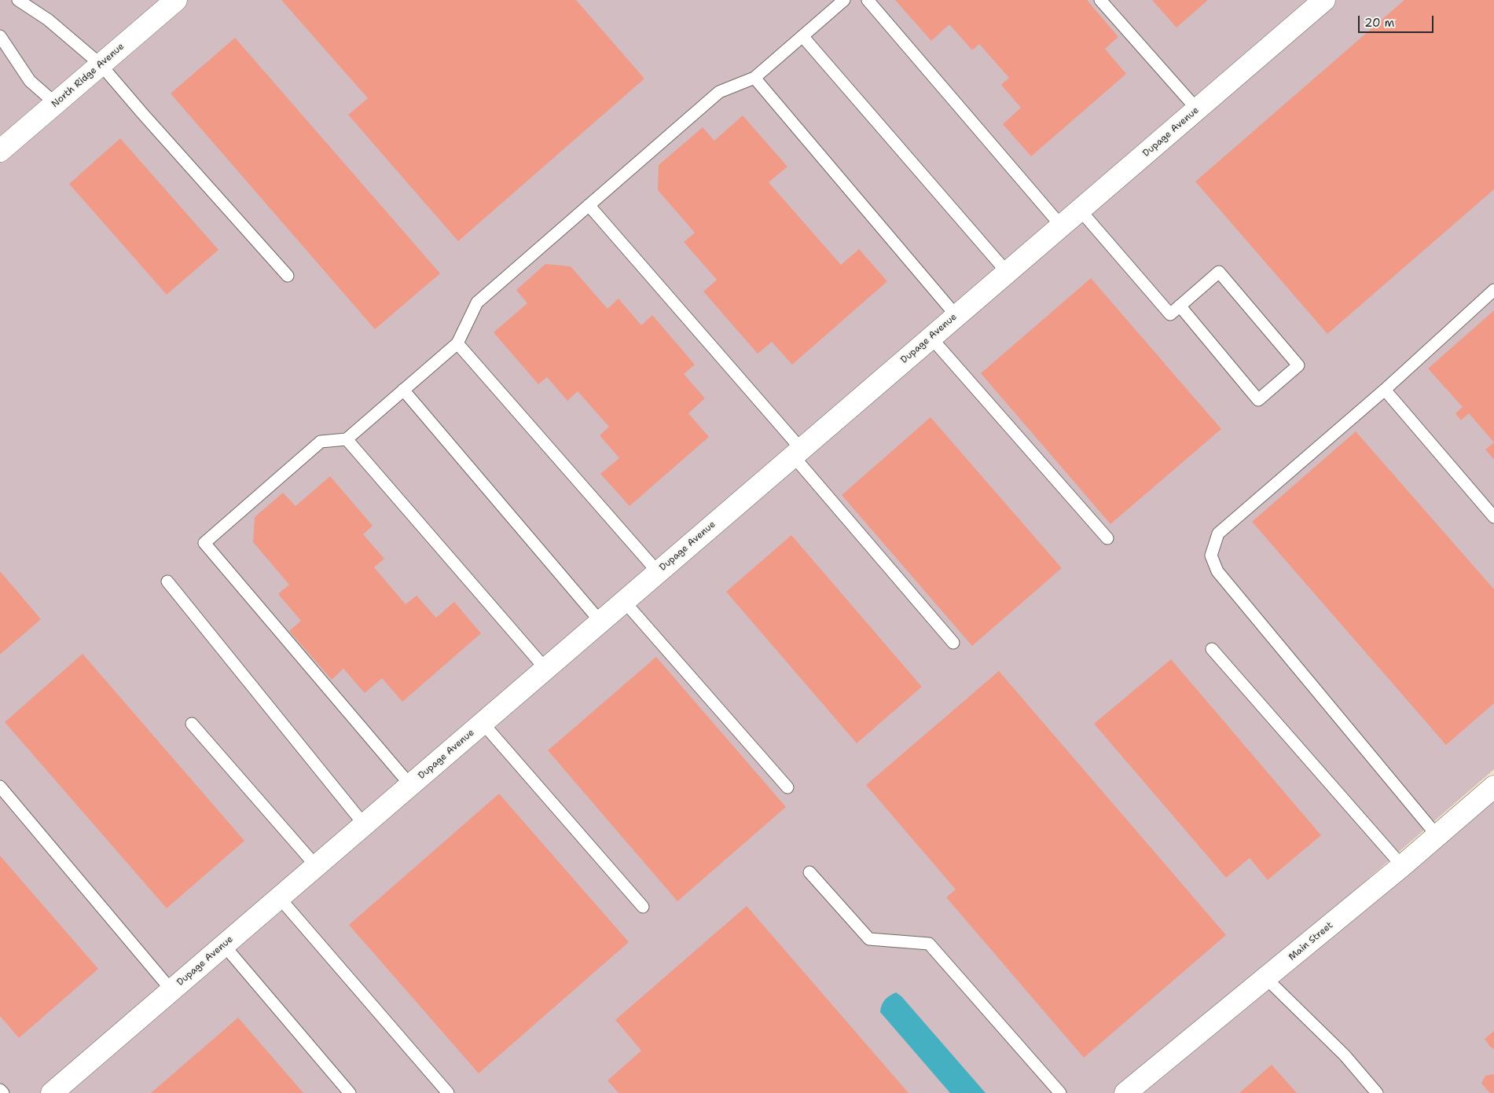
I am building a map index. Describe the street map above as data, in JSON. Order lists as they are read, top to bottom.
{
  "streets": {
    "street": ["North Ridge Avenue", "Dupage Avenue", "Main Street"]
  },
  "scale_bar": "20 m"
}
